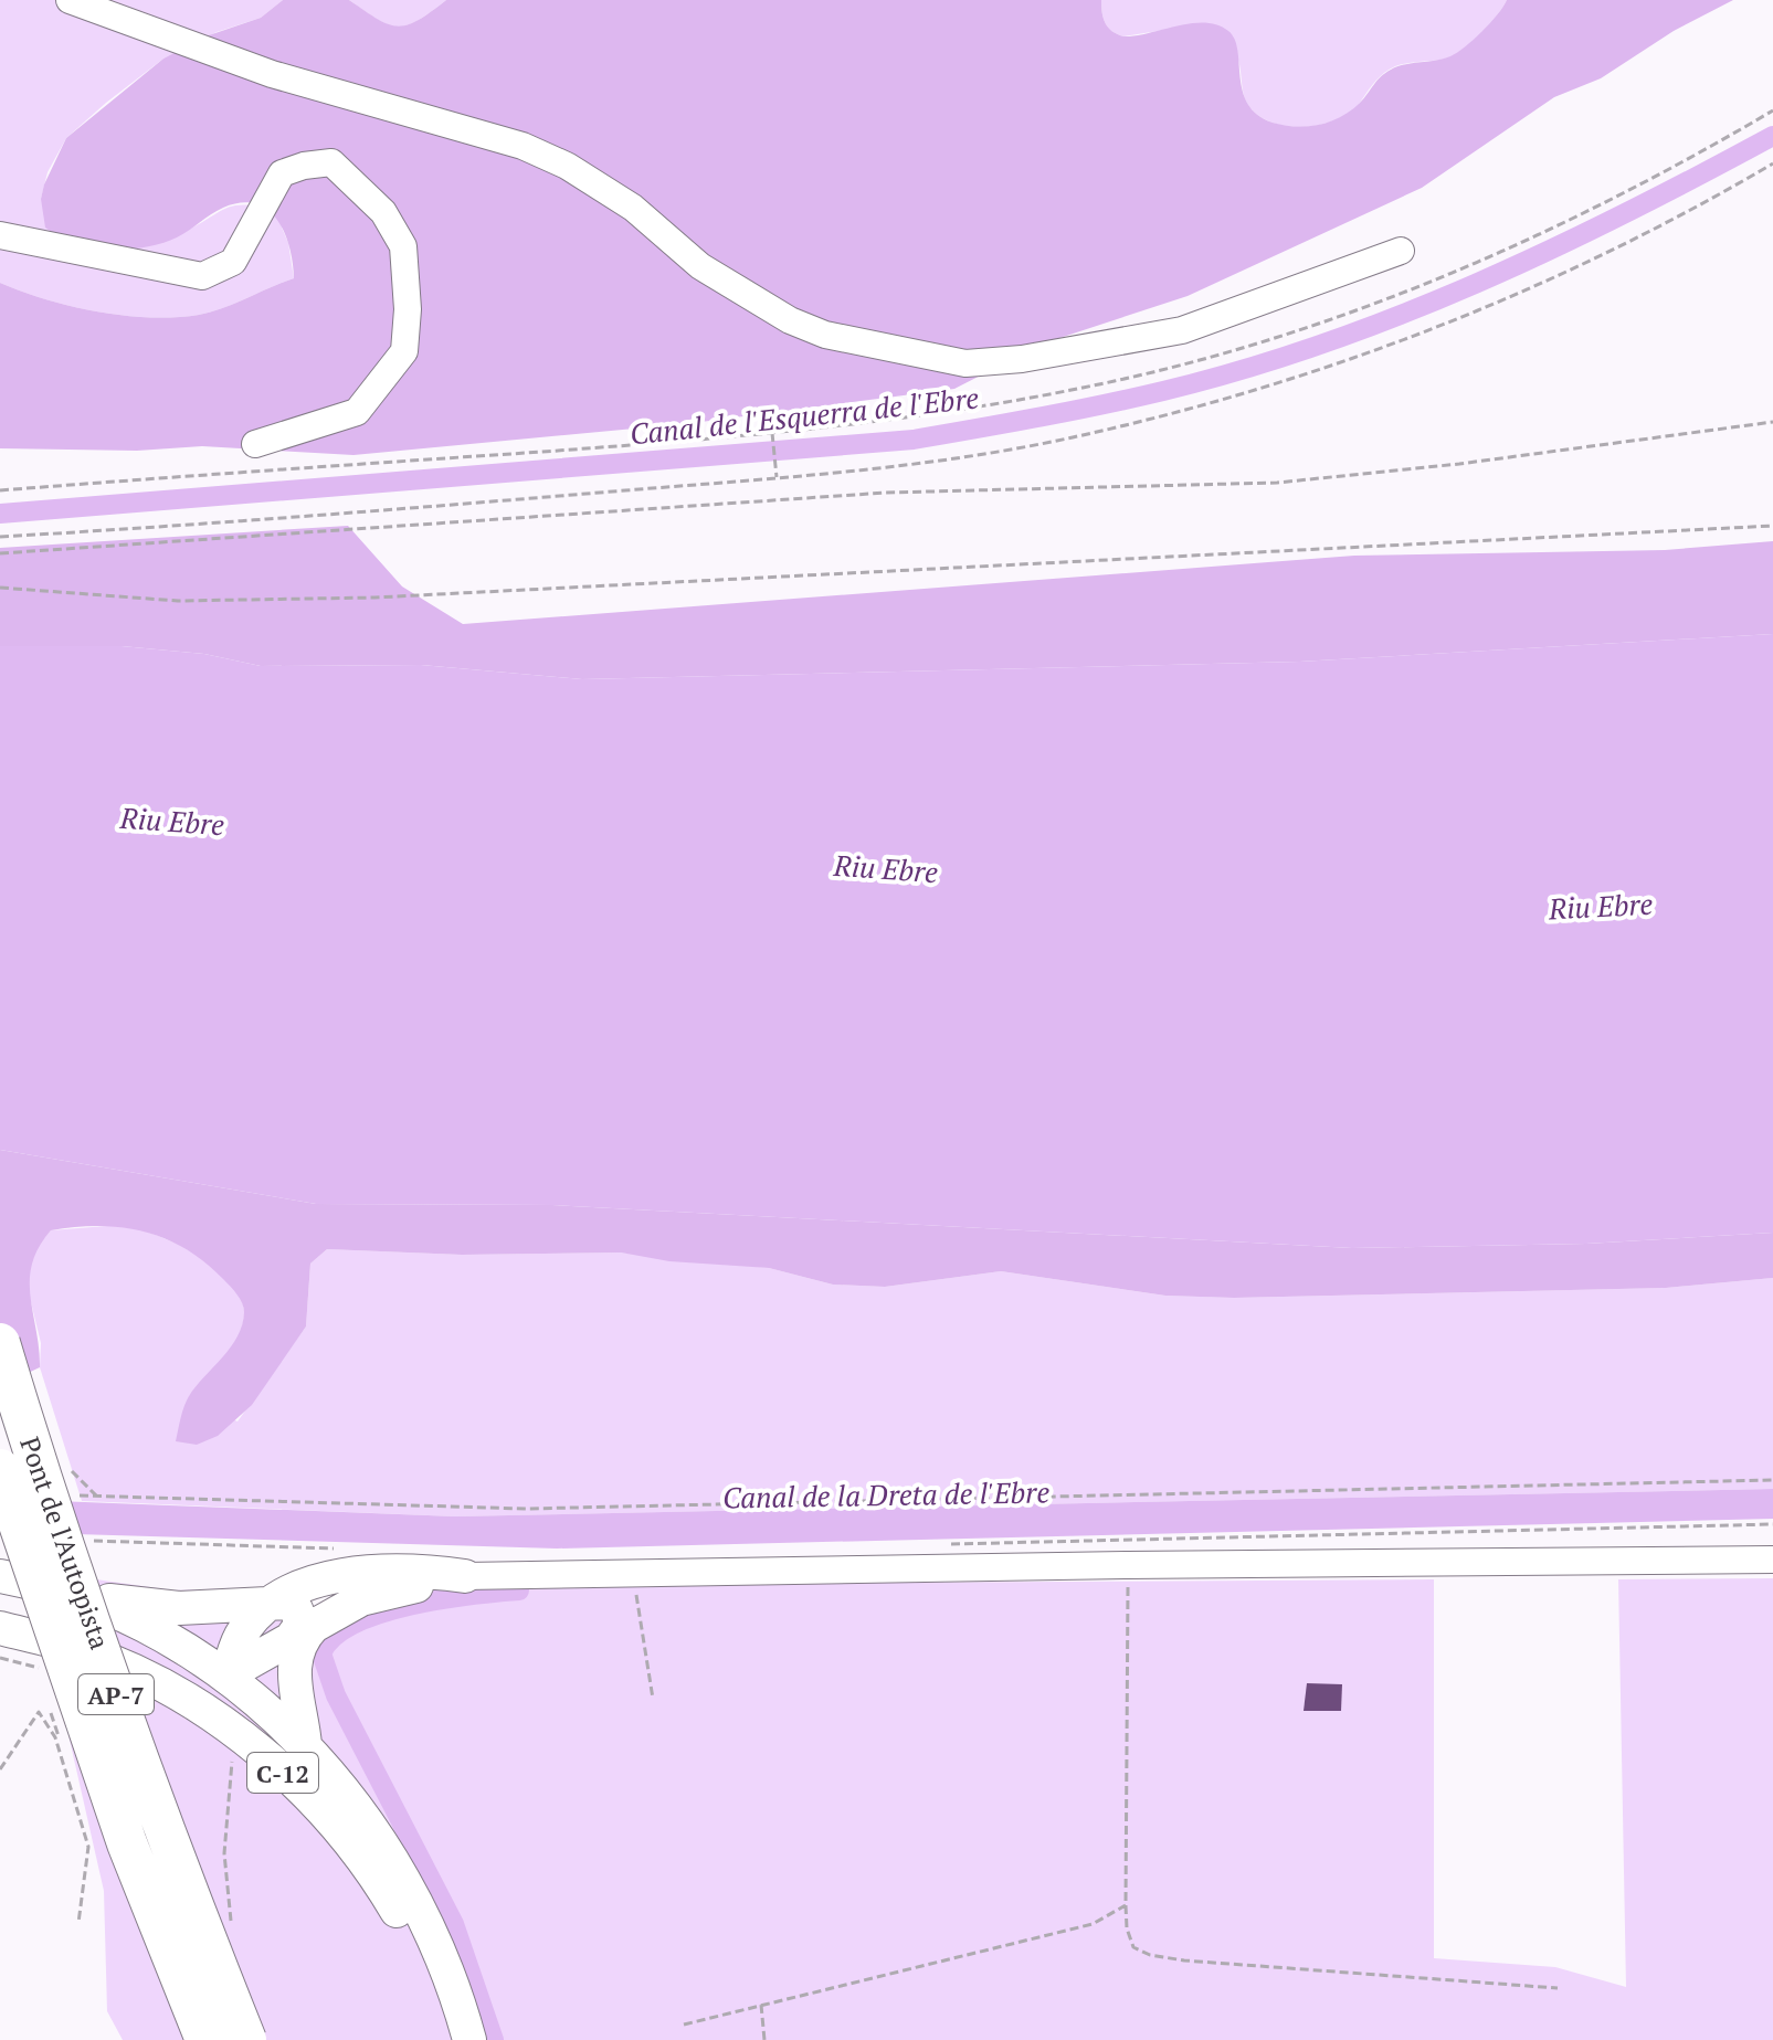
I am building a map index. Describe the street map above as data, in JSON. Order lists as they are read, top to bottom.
{
  "streets": {
    "highway": ["Pont de l'Autopista", "AP-7"],
    "main road": ["C-12"]
  },
  "water": ["Canal de l'Esquerra de l'Ebre", "Riu Ebre", "Canal de la Dreta de l'Ebre"]
}
